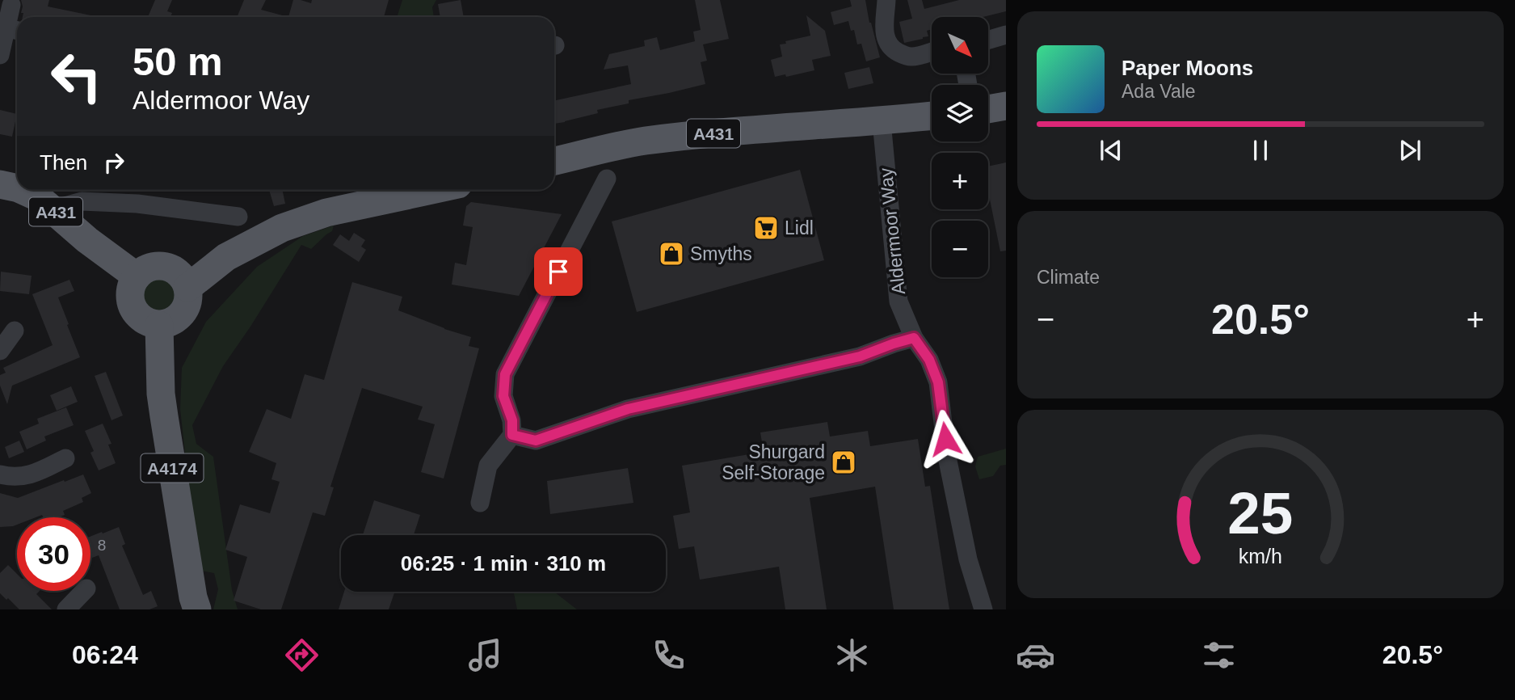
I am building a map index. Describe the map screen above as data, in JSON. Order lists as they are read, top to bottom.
{
  "streets": {
    "main road": ["A431", "A4174"],
    "street": ["Aldermoor Way"]
  },
  "crossings": [
    ["A431", "Aldermoor Way"],
    ["A431", "A4174"]
  ],
  "places": {
    "supermarket": ["Lidl"],
    "shop": ["Smyths", "Shurgard Self-Storage"]
  },
  "house_numbers": ["8"],
  "north": "bottom right",
  "page": {
    "map_buttons": ["+", "−"],
    "turn": ["50 m", "Aldermoor Way"],
    "song": ["Paper Moons", "Ada Vale"],
    "then": "Then",
    "tile": "Climate",
    "heat": ["−", "20.5°", "+"],
    "limit": "30",
    "trip": "06:25 · 1 min · 310 m",
    "tabs": ["06:24", "20.5°"],
    "gauge": ["25", "km/h"]
  }
}
